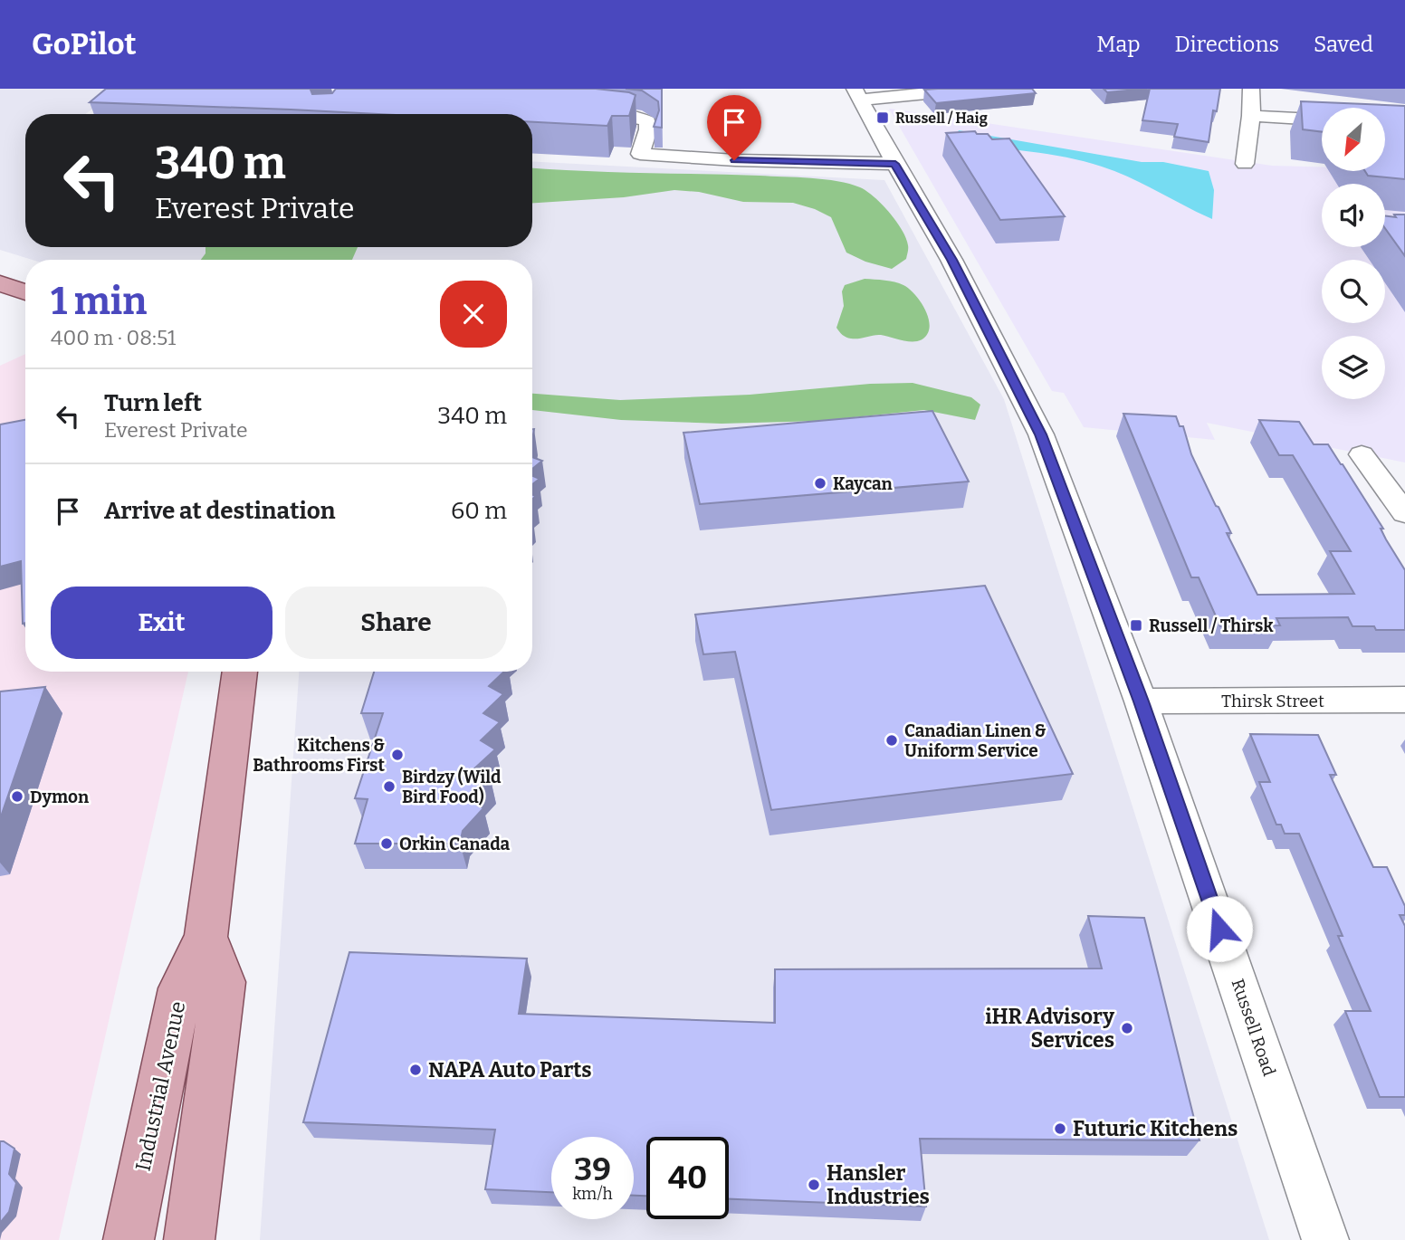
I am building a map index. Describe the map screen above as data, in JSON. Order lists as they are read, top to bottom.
{
  "streets": {
    "main road": ["Industrial Avenue"],
    "street": ["Thirsk Street", "Russell Road"]
  },
  "crossings": [
    ["Thirsk Street", "Russell Road"]
  ],
  "places": {
    "transit": ["Russell / Haig", "Russell / Thirsk"],
    "other": [
      "Kaycan",
      "Canadian Linen & Uniform Service",
      "Kitchens & Bathrooms First",
      "Birdzy (Wild Bird Food)",
      "Dymon",
      "Orkin Canada",
      "iHR Advisory Services",
      "NAPA Auto Parts",
      "Futuric Kitchens",
      "Hansler Industries"
    ]
  },
  "north": "bottom left",
  "page": {
    "header": "GoPilot",
    "nav": ["Map", "Directions", "Saved"],
    "turn": ["340 m", "Everest Private"],
    "heading": ["1 min", "400 m · 08:51"],
    "list": [
      {
        "name": "Turn left",
        "note": "Everest Private",
        "value": "340 m"
      },
      {
        "name": "Arrive at destination",
        "value": "60 m"
      }
    ],
    "buttons": ["Exit", "Share"],
    "speed": "39 km/h",
    "limit": "40"
  }
}
